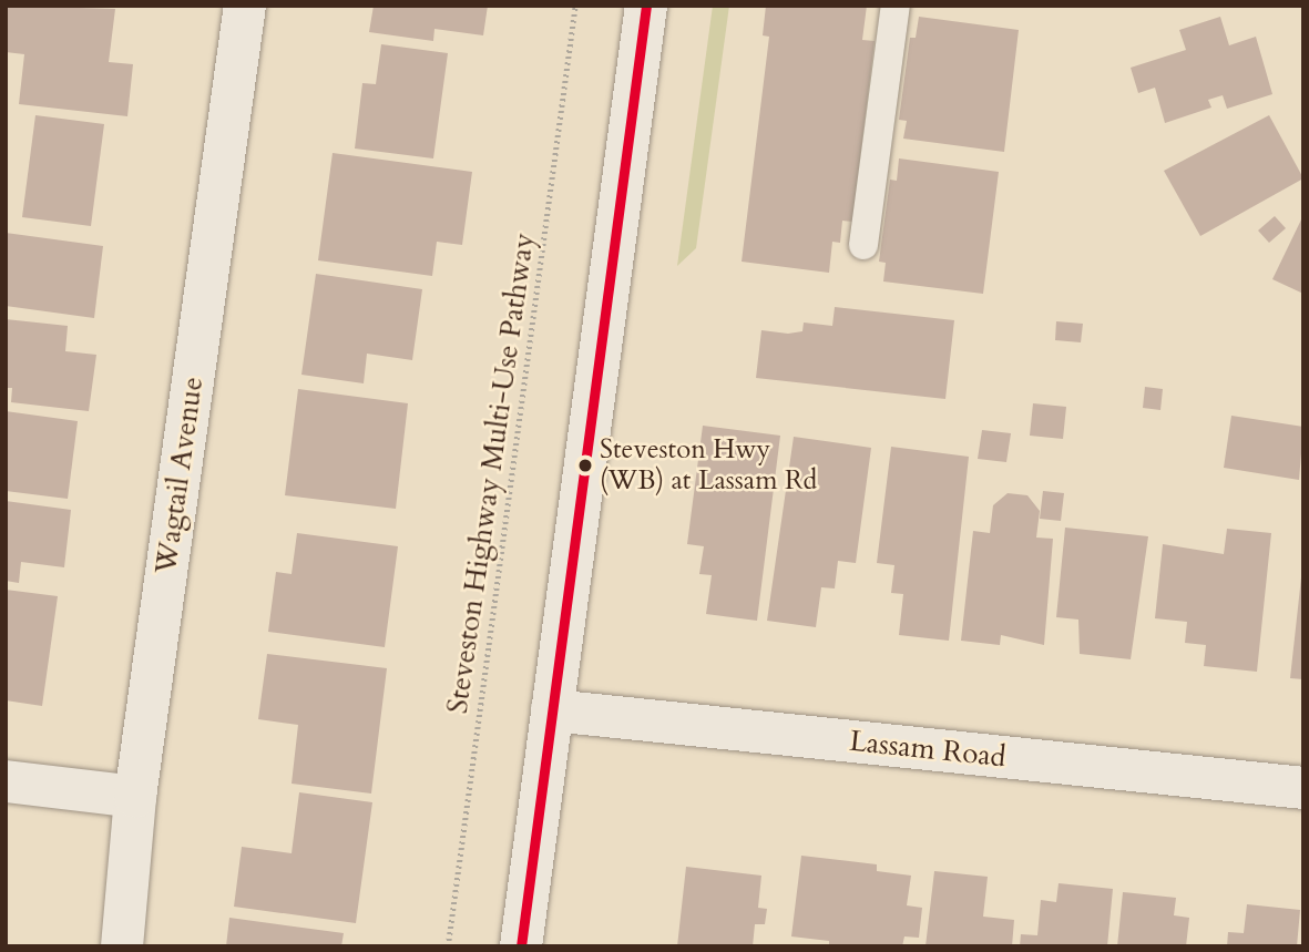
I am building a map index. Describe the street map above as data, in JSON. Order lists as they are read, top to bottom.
{
  "streets": {
    "street": ["Wagtail Avenue", "Lassam Road"],
    "path": ["Steveston Highway Multi-Use Pathway"]
  },
  "places": ["Steveston Hwy (WB) at Lassam Rd"]
}
